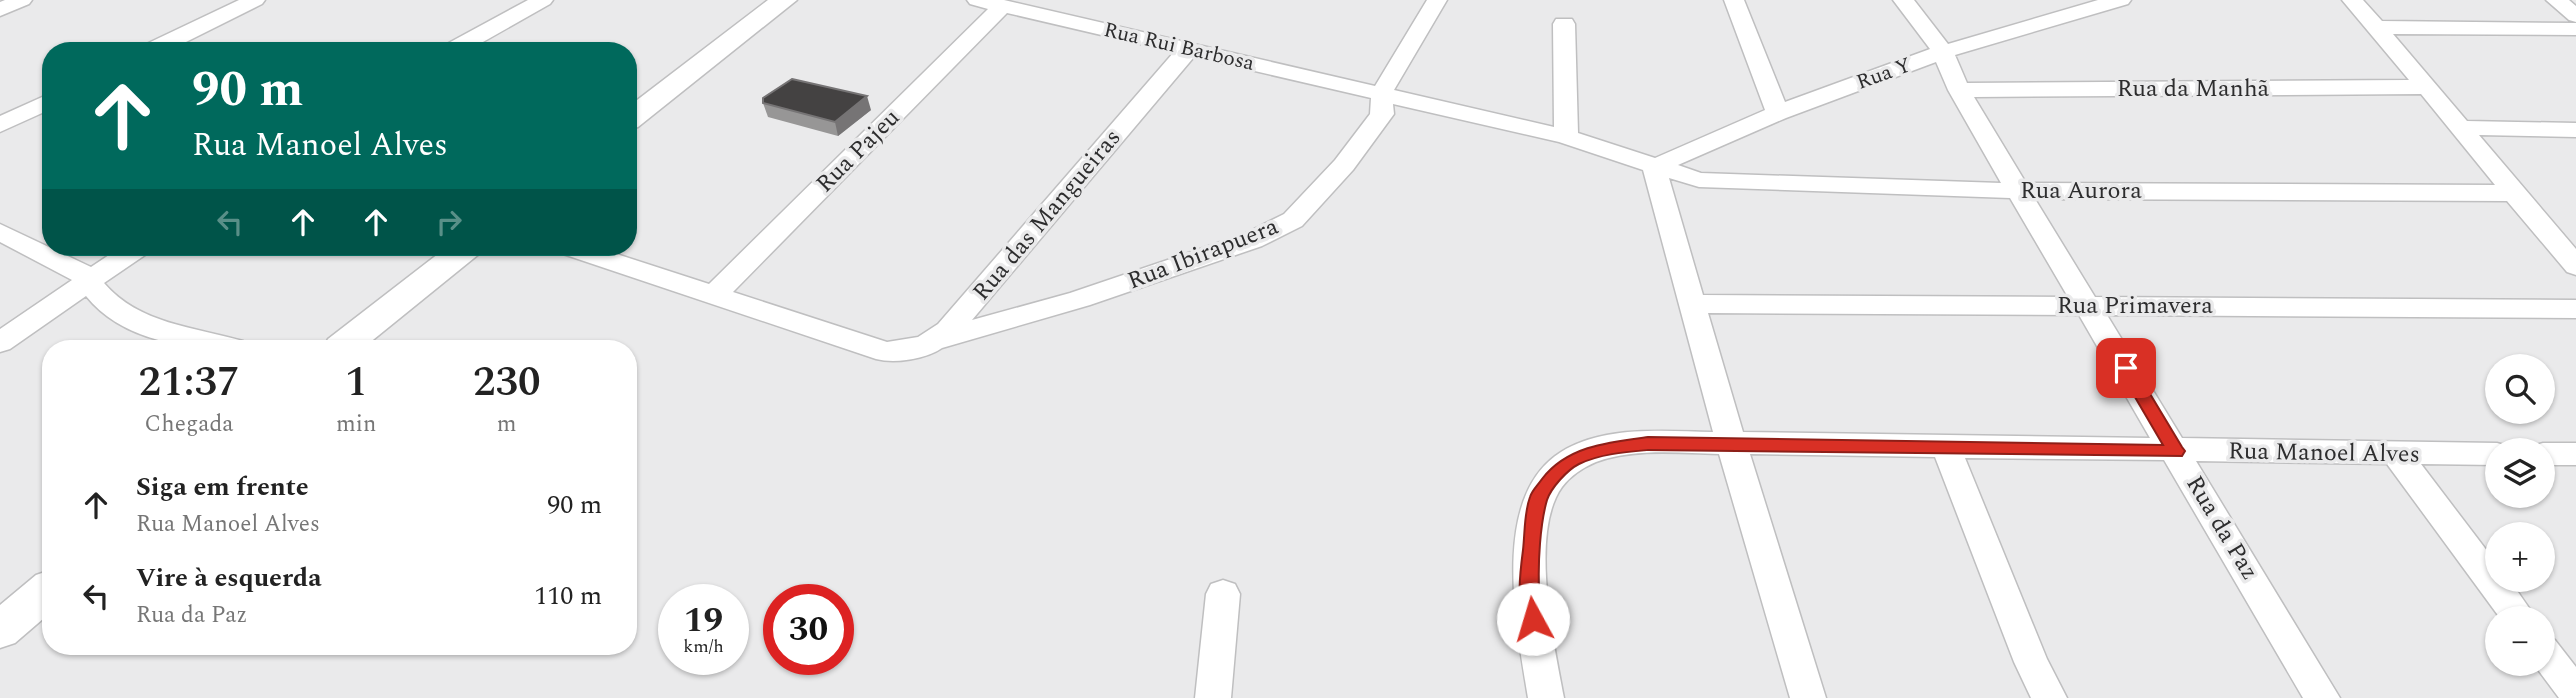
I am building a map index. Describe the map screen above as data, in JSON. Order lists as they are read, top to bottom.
{
  "streets": {
    "street": [
      "Rua Rui Barbosa",
      "Rua Y",
      "Rua da Manhã",
      "Rua Pajeu",
      "Rua Aurora",
      "Rua das Mangueiras",
      "Rua Ibirapuera",
      "Rua Primavera",
      "Rua Manoel Alves",
      "Rua da Paz"
    ]
  },
  "crossings": [
    ["Rua Rui Barbosa", "Rua Pajeu"],
    ["Rua Rui Barbosa", "Rua Aurora"],
    ["Rua Rui Barbosa", "Rua das Mangueiras"],
    ["Rua Rui Barbosa", "Rua Ibirapuera"],
    ["Rua Y", "Rua Aurora"],
    ["Rua Y", "Rua da Paz"],
    ["Rua da Manhã", "Rua da Paz"],
    ["Rua Pajeu", "Rua das Mangueiras"],
    ["Rua Aurora", "Rua da Paz"],
    ["Rua das Mangueiras", "Rua Ibirapuera"],
    ["Rua Primavera", "Rua da Paz"],
    ["Rua Manoel Alves", "Rua da Paz"]
  ],
  "page": {
    "turn": ["90 m", "Rua Manoel Alves"],
    "eta": [
      "21:37",
      "Chegada",
      "1",
      "min",
      "230",
      "m"
    ],
    "map_buttons": ["+", "−"],
    "list": [
      {
        "name": "Siga em frente",
        "note": "Rua Manoel Alves",
        "value": "90 m"
      },
      {
        "name": "Vire à esquerda",
        "note": "Rua da Paz",
        "value": "110 m"
      }
    ],
    "speed": "19 km/h",
    "limit": "30"
  }
}
